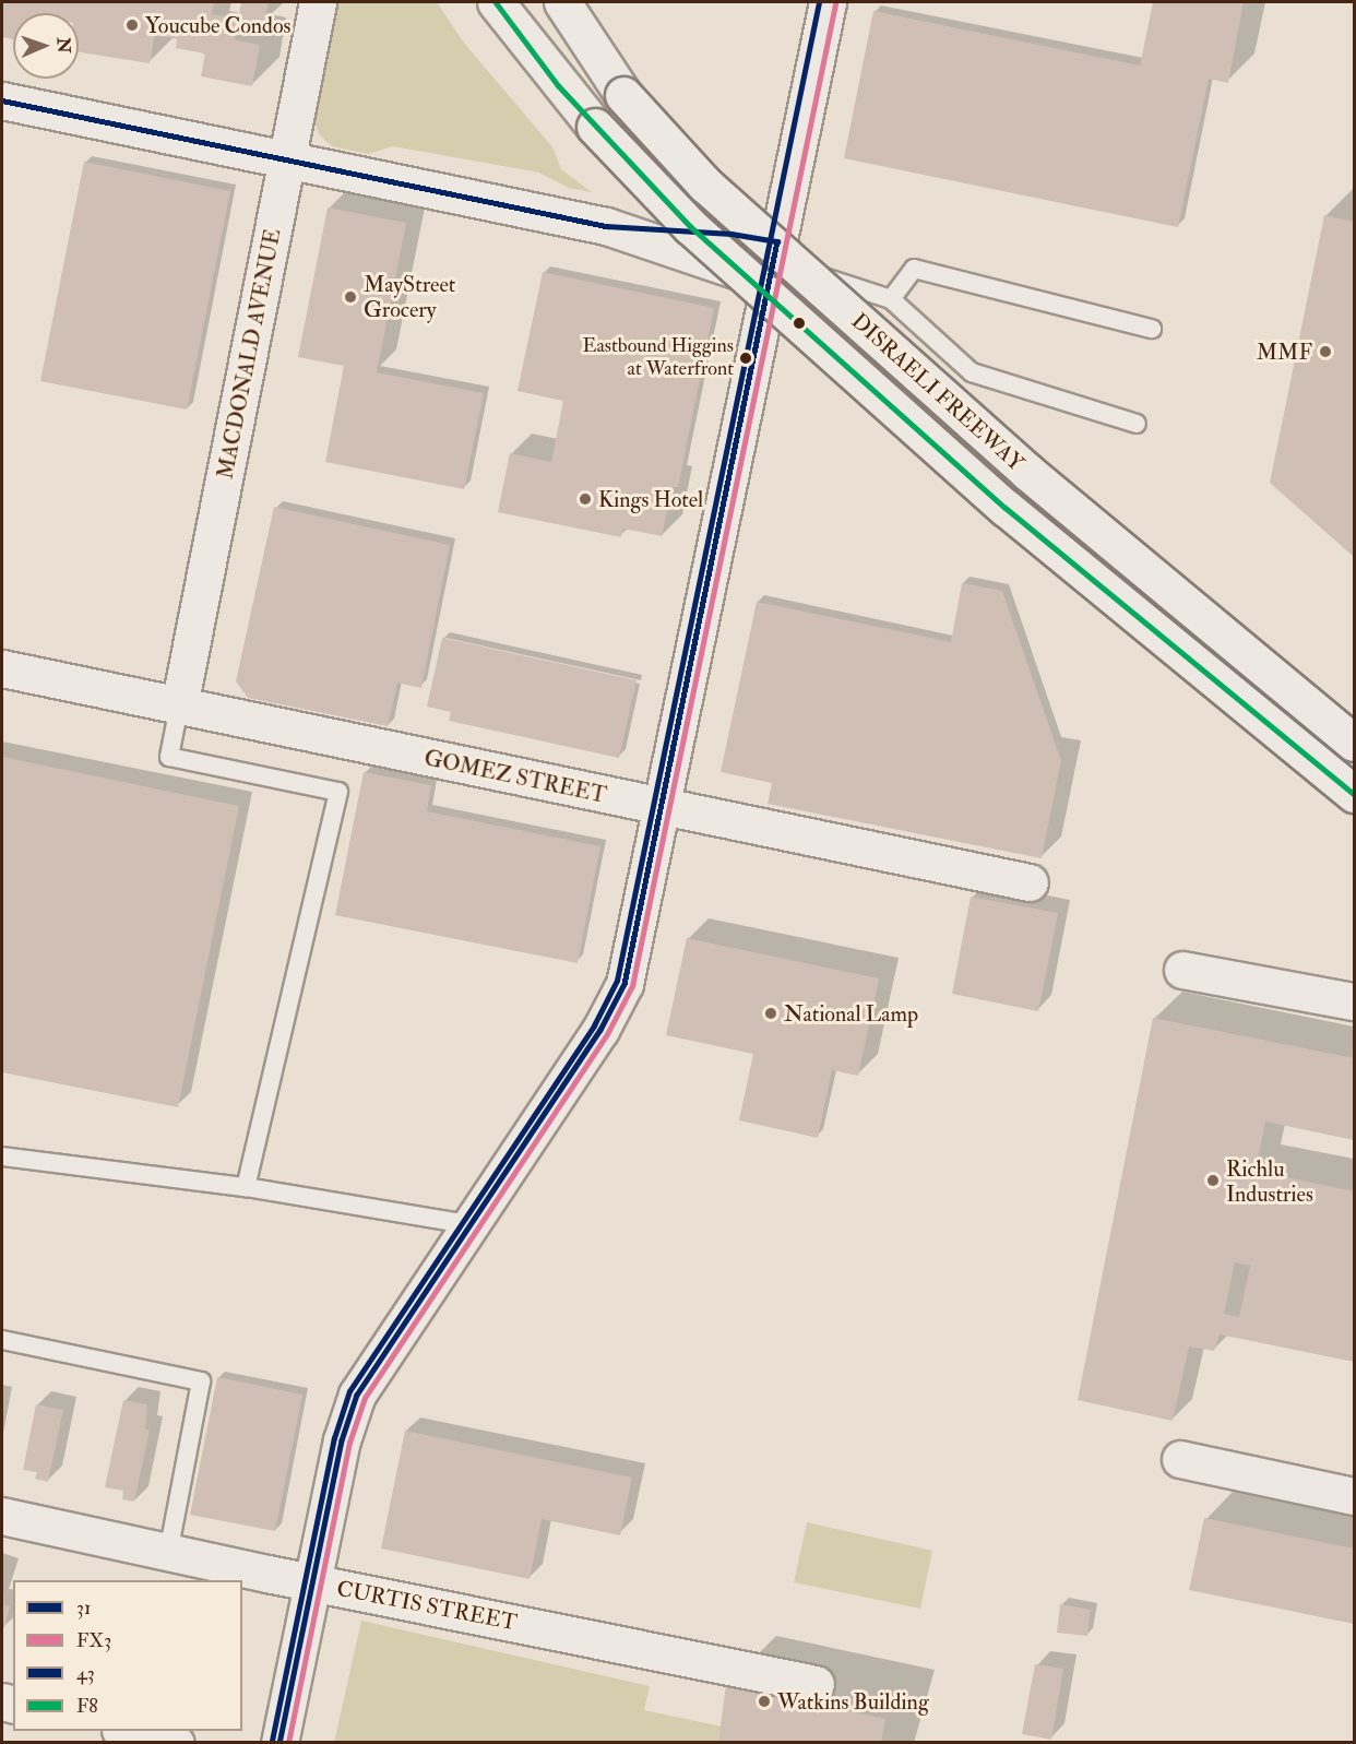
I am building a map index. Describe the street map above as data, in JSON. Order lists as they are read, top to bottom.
{
  "streets": {
    "main road": [
      "MACDONALD AVENUE",
      "DISRAELI FREEWAY",
      "GOMEZ STREET",
      "CURTIS STREET"
    ]
  },
  "crossings": [
    ["MACDONALD AVENUE", "GOMEZ STREET"]
  ],
  "places": [
    "Youcube Condos",
    "MayStreet Grocery",
    "MMF",
    "Eastbound Higgins at Waterfront",
    "Kings Hotel",
    "National Lamp",
    "Richlu Industries",
    "Watkins Building"
  ],
  "lines": [
    "transit line 43",
    "transit line F8",
    "transit line FX3",
    "transit line 31"
  ],
  "legend": [
    "31",
    "FX3",
    "43",
    "F8"
  ],
  "north": "right"
}
